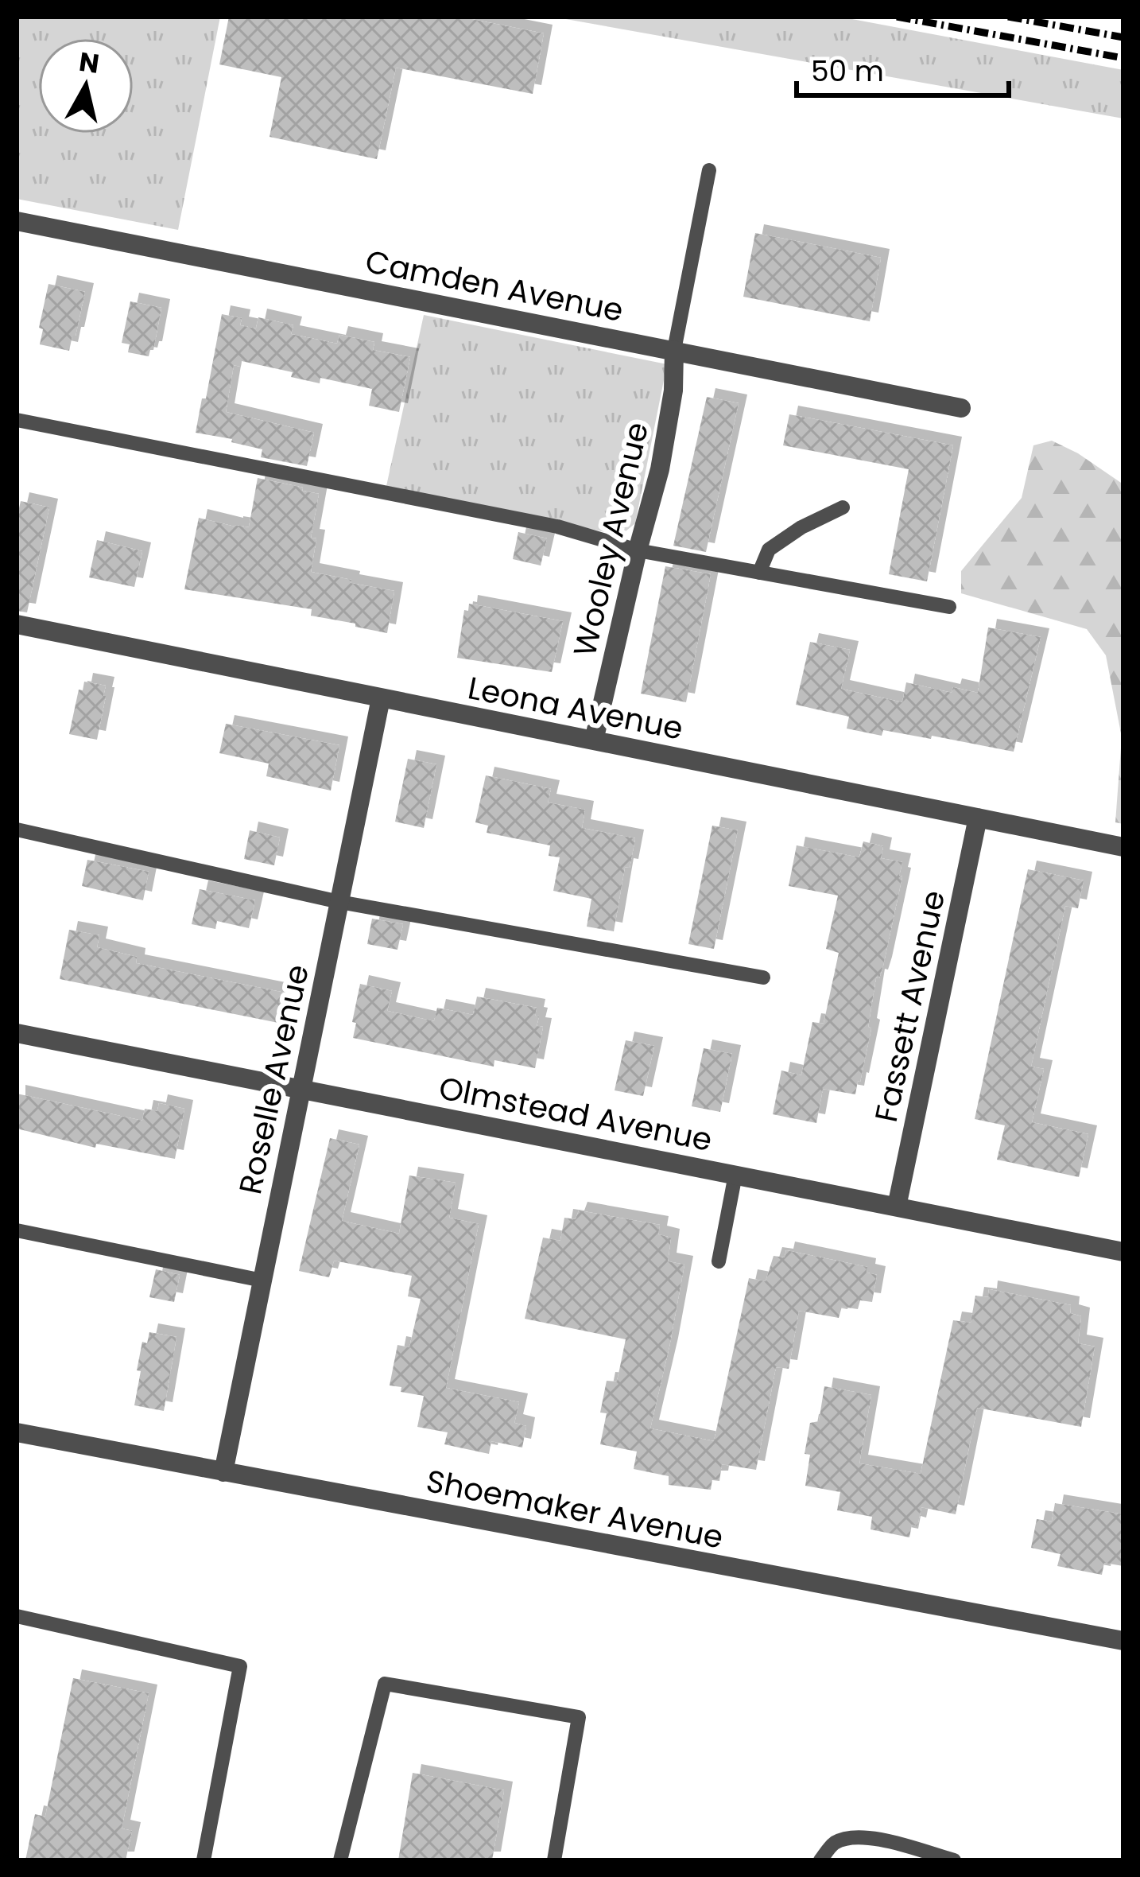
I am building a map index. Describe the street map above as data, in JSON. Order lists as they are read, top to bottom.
{
  "streets": {
    "street": [
      "Camden Avenue",
      "Wooley Avenue",
      "Leona Avenue",
      "Fassett Avenue",
      "Roselle Avenue",
      "Olmstead Avenue",
      "Shoemaker Avenue"
    ]
  },
  "crossings": [
    ["Camden Avenue", "Wooley Avenue"],
    ["Wooley Avenue", "Leona Avenue"],
    ["Leona Avenue", "Fassett Avenue"],
    ["Leona Avenue", "Roselle Avenue"],
    ["Fassett Avenue", "Olmstead Avenue"],
    ["Roselle Avenue", "Olmstead Avenue"],
    ["Roselle Avenue", "Shoemaker Avenue"]
  ],
  "scale_bar": "50 m",
  "north": "top"
}
